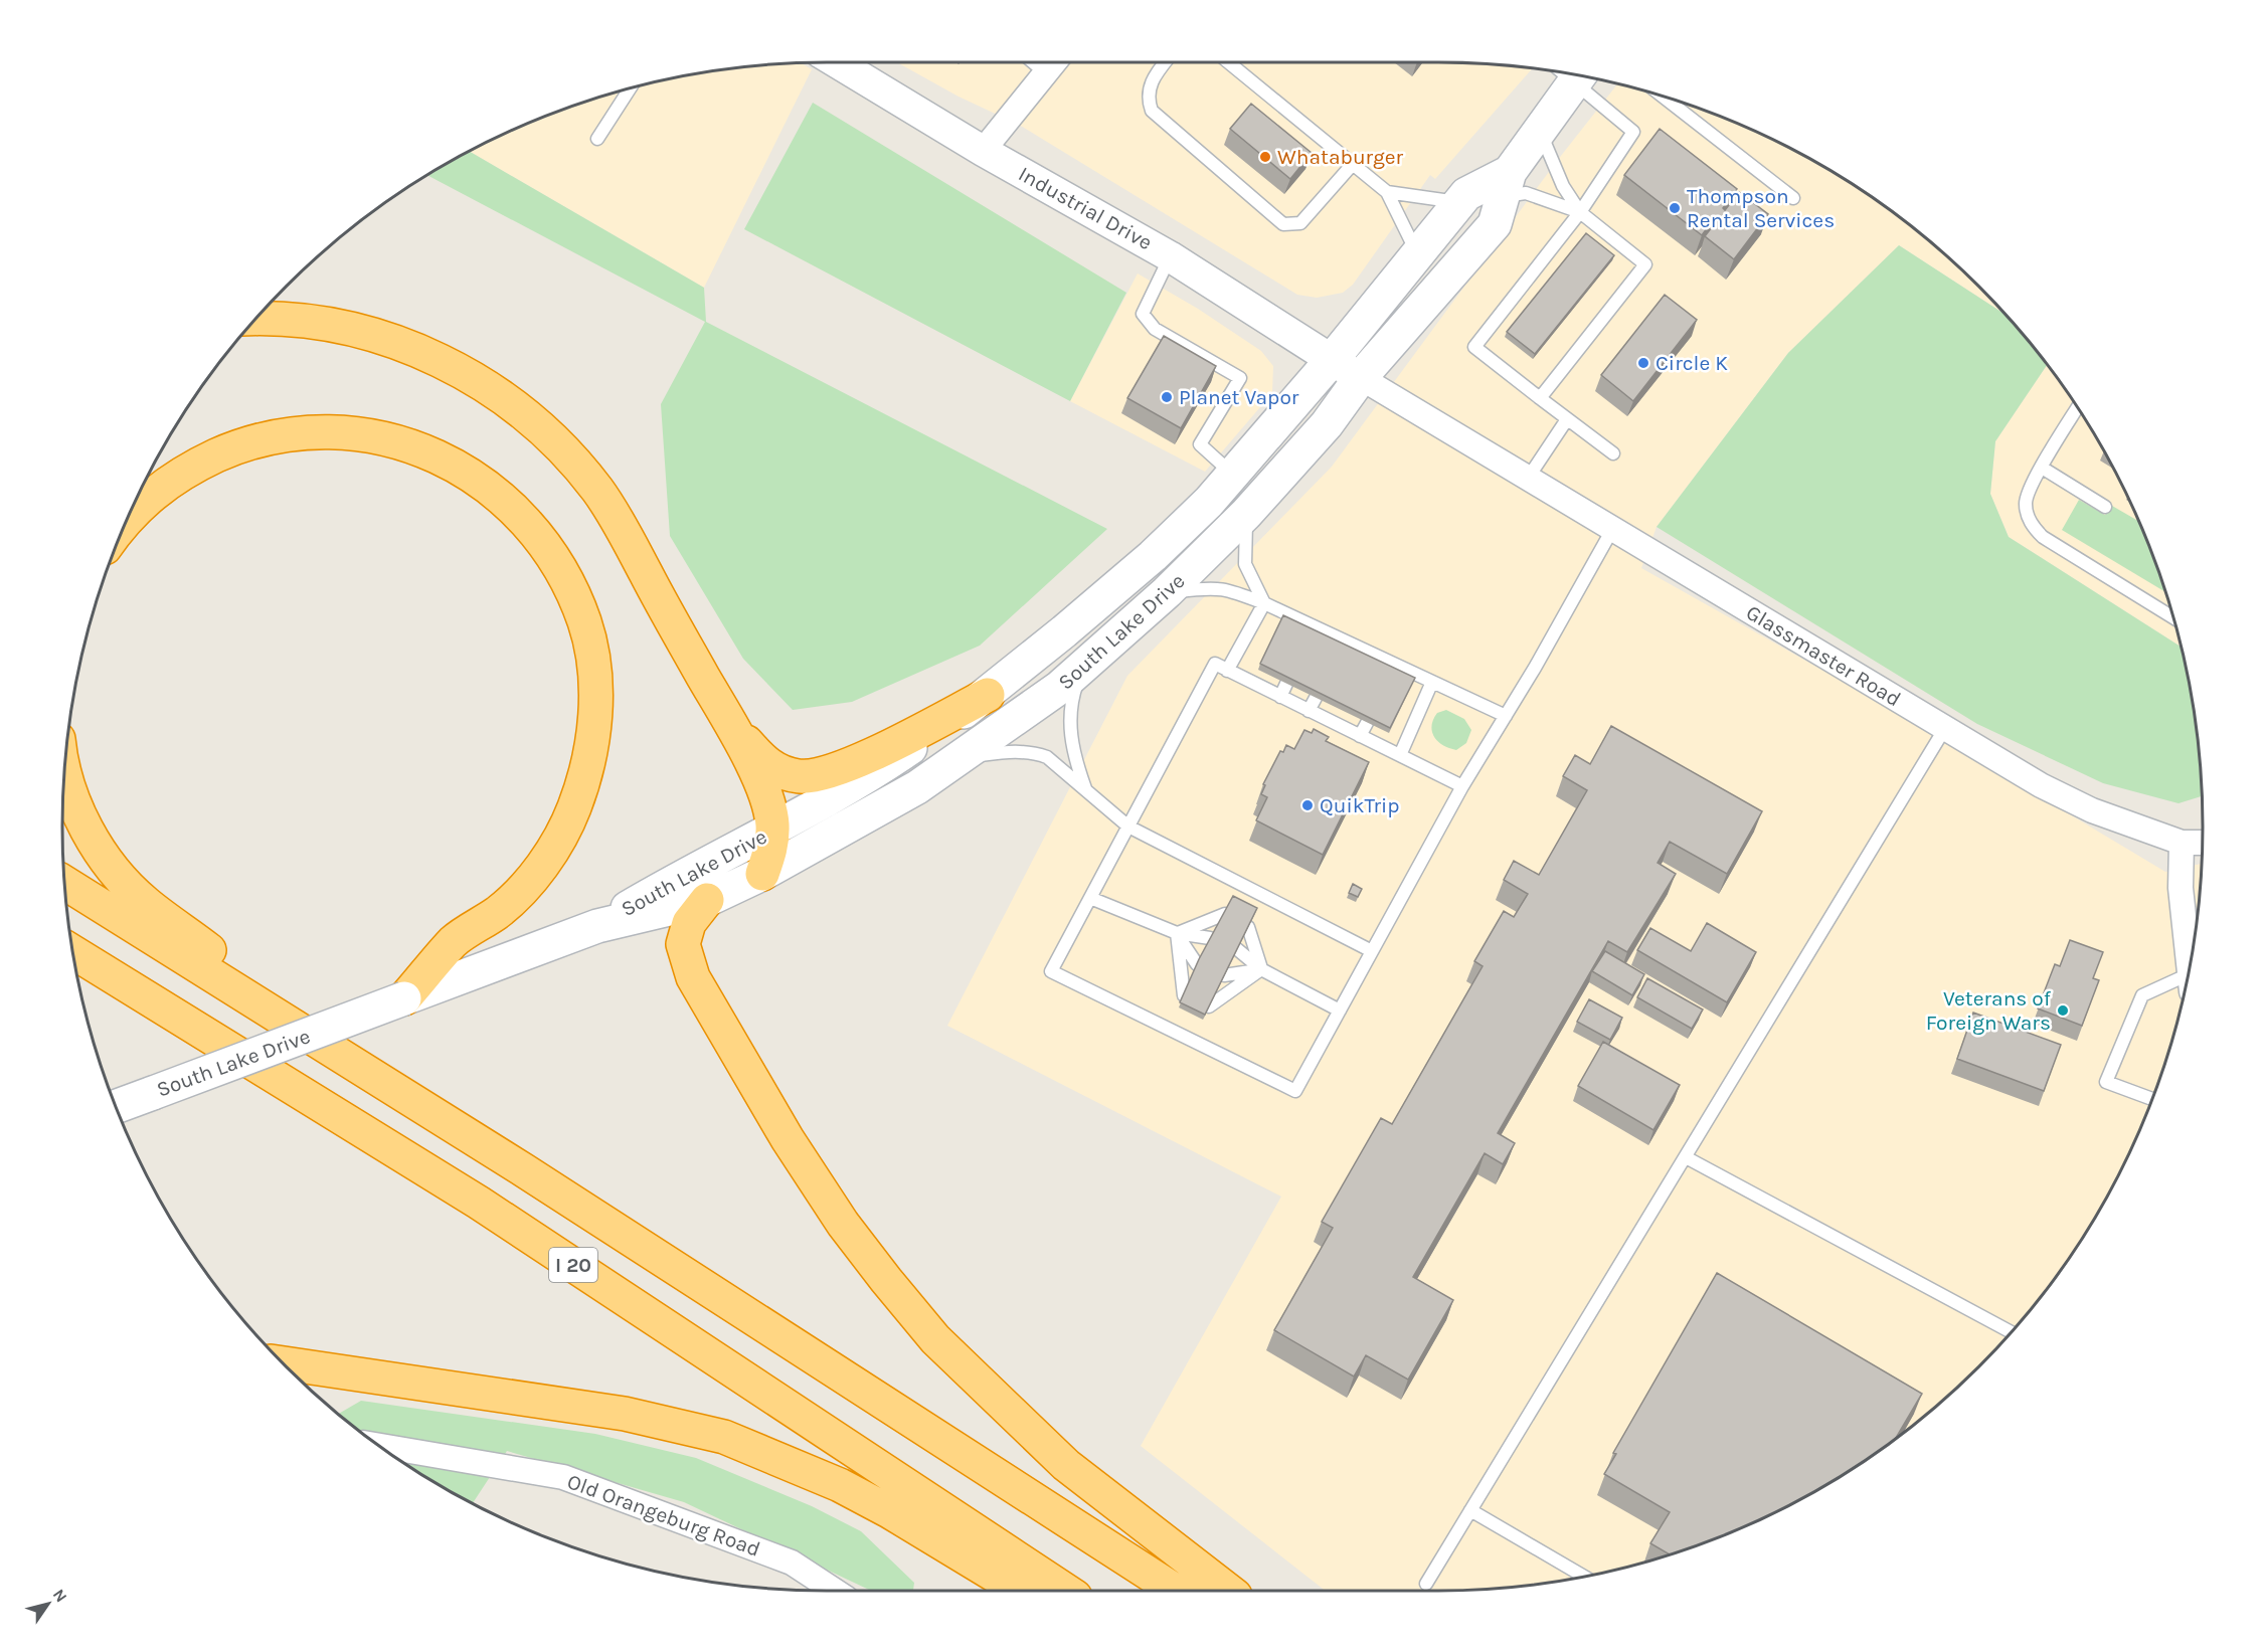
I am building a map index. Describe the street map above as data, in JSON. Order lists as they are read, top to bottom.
{
  "streets": {
    "highway": ["I 20"],
    "main road": ["South Lake Drive"],
    "street": ["Industrial Drive", "Glassmaster Road", "Old Orangeburg Road"]
  },
  "crossings": [
    ["Industrial Drive", "South Lake Drive"],
    ["Industrial Drive", "Glassmaster Road"],
    ["South Lake Drive", "Glassmaster Road"]
  ],
  "places": [
    "Whataburger",
    "Thompson Rental Services",
    "Circle K",
    "Planet Vapor",
    "QuikTrip",
    "Veterans of Foreign Wars"
  ],
  "north": "top right"
}
